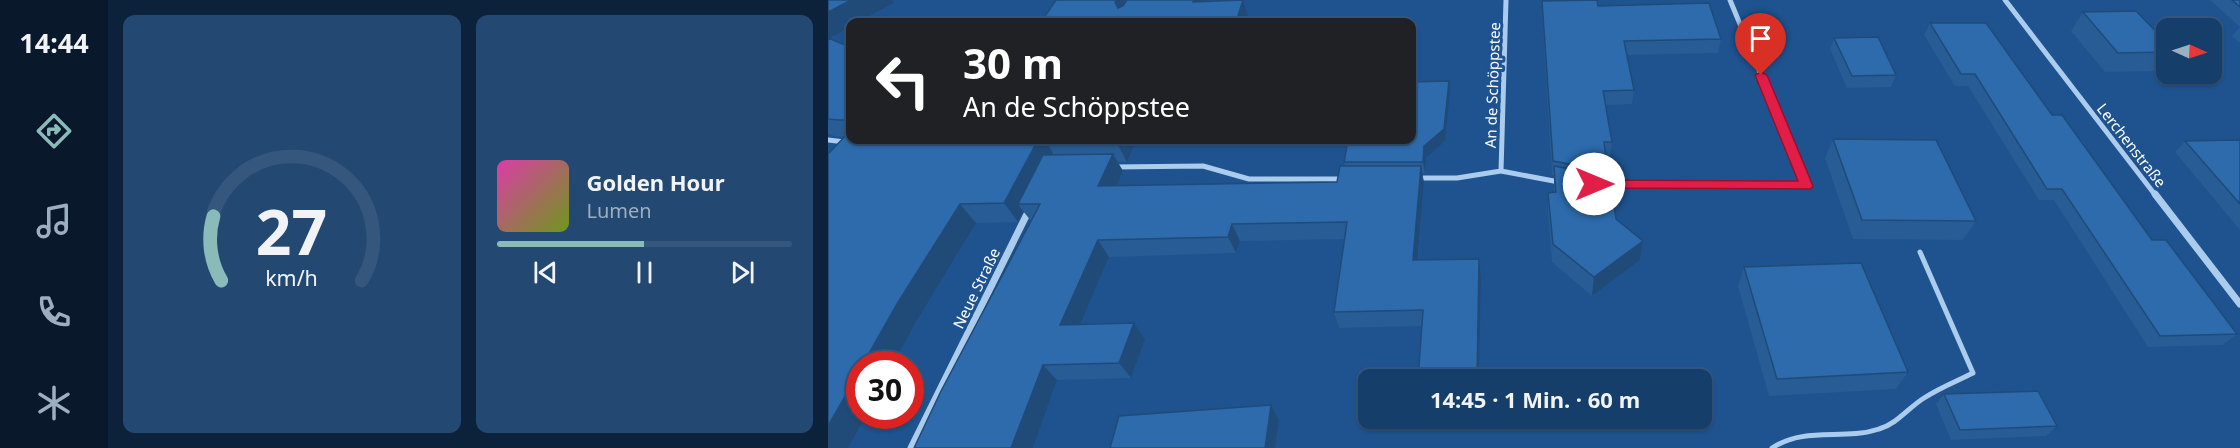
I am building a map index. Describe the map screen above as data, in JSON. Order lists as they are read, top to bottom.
{
  "streets": {
    "street": ["An de Schöppstee", "Lerchenstraße", "Neue Straße"]
  },
  "north": "right",
  "page": {
    "tabs": "14:44",
    "turn": ["30 m", "An de Schöppstee"],
    "song": ["Golden Hour", "Lumen"],
    "limit": "30",
    "trip": "14:45 · 1 Min. · 60 m",
    "gauge": ["27", "km/h"]
  }
}
